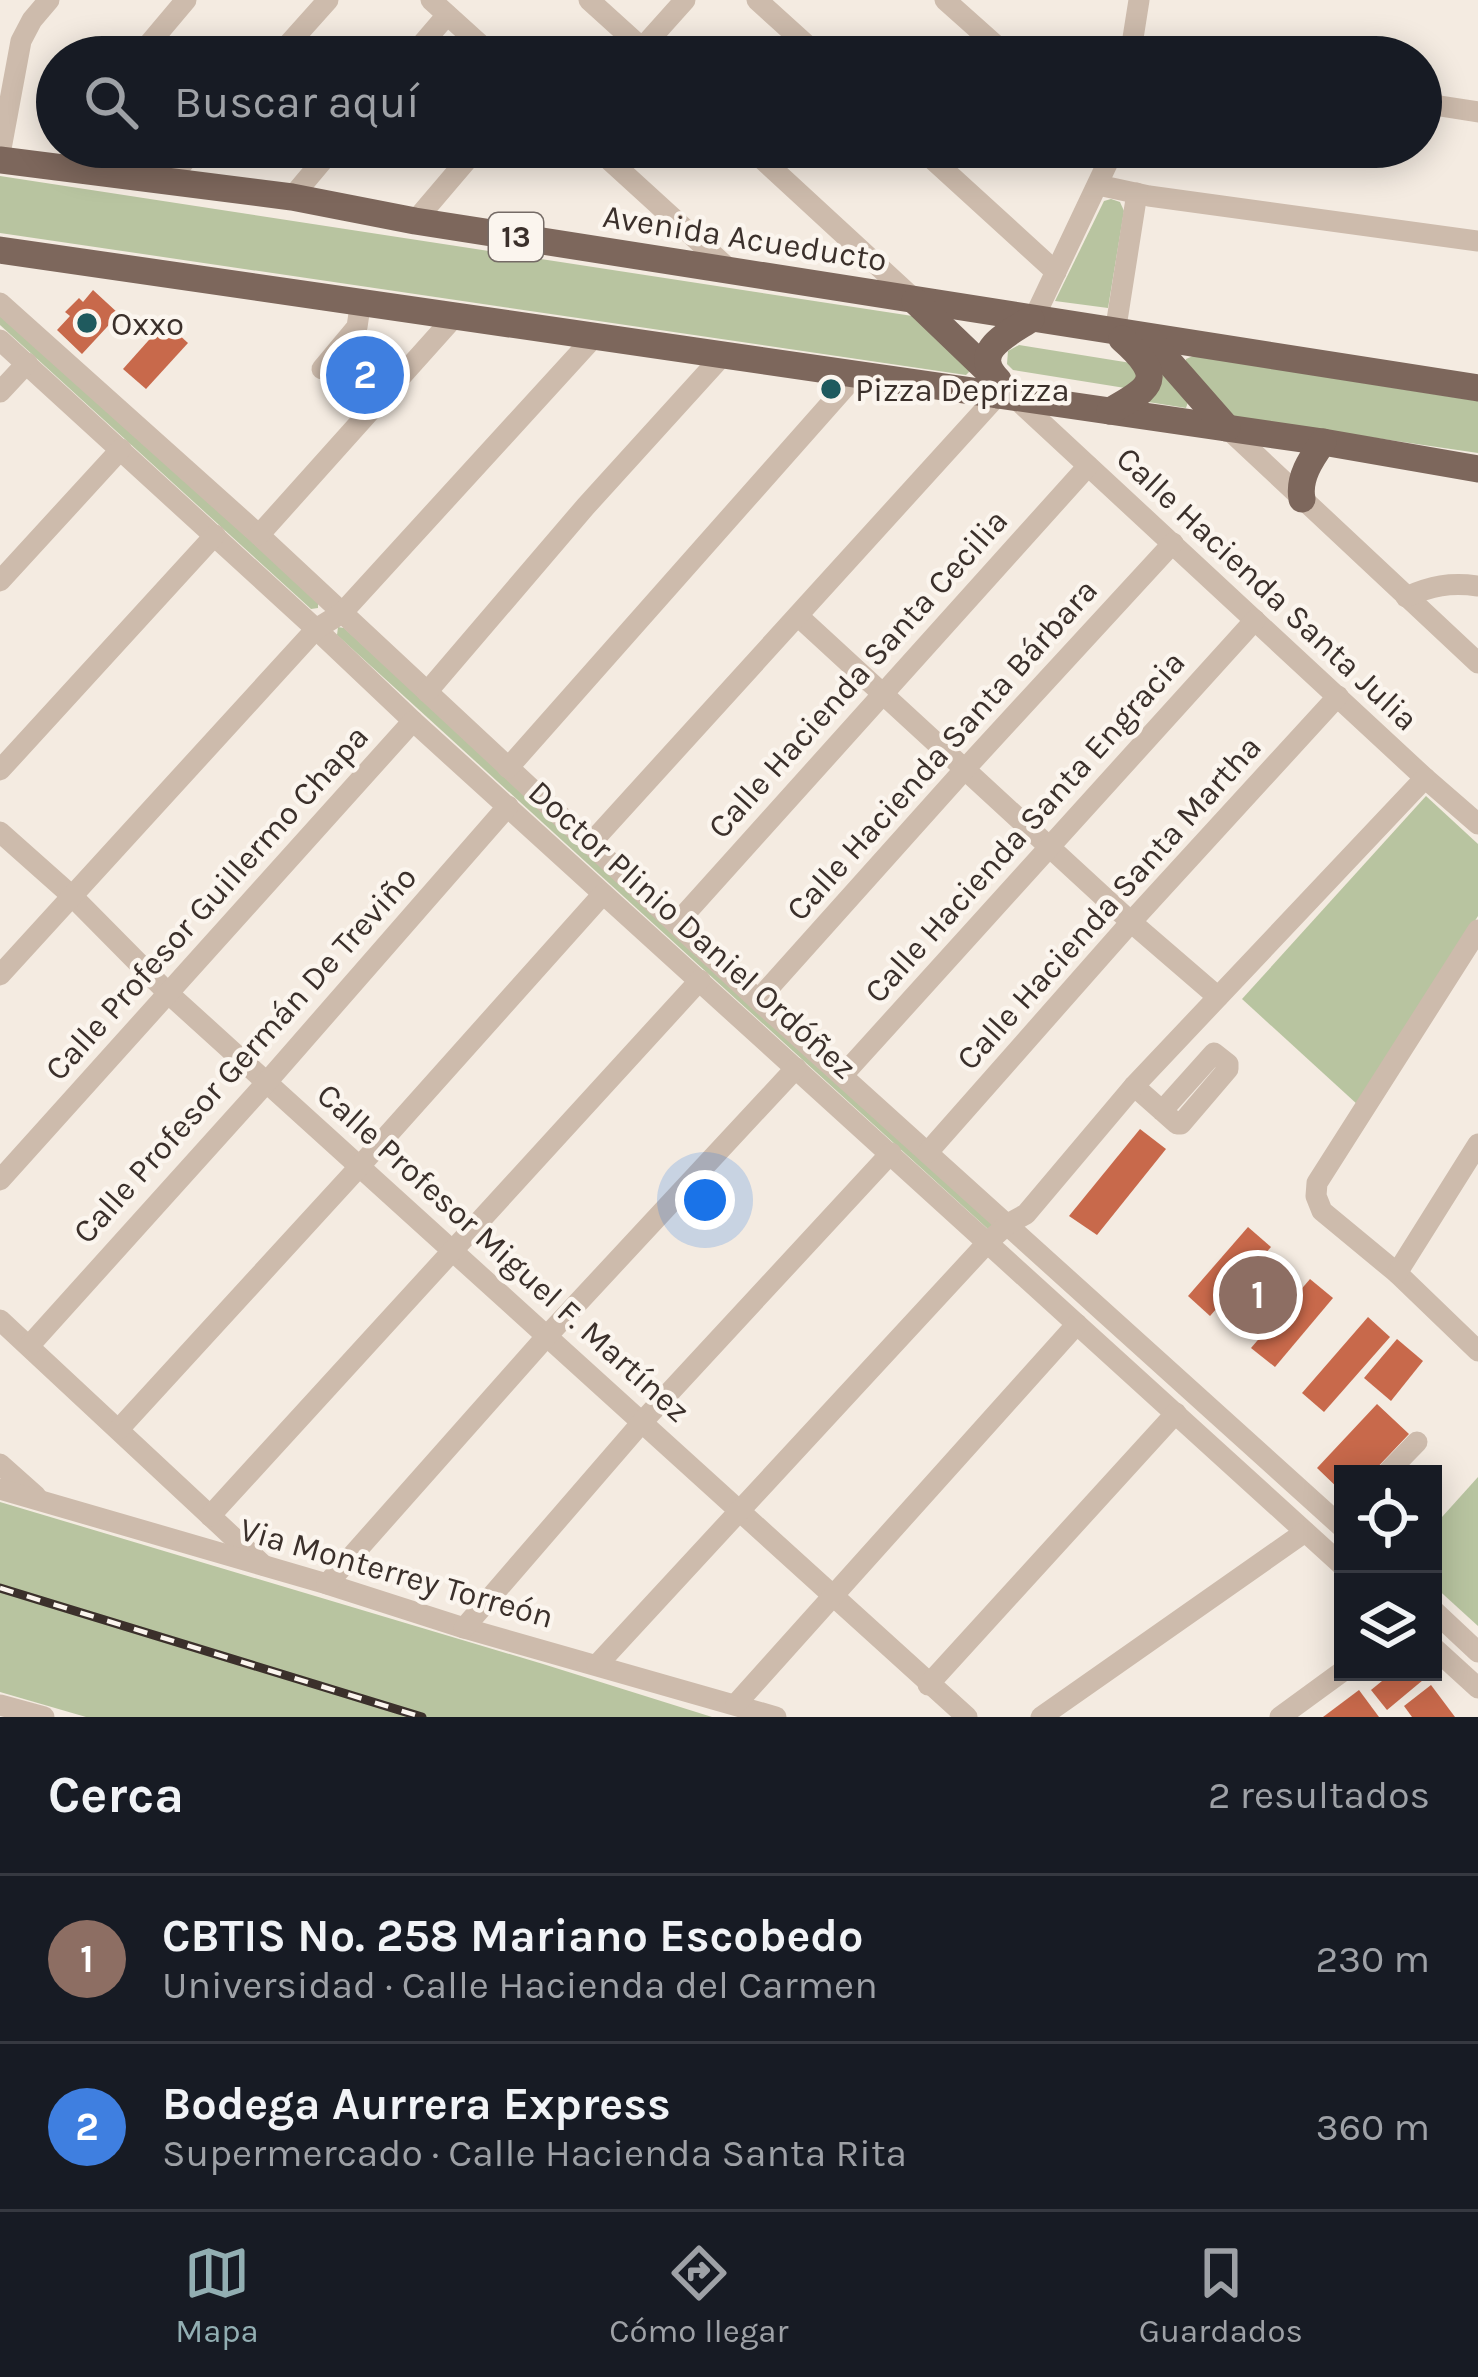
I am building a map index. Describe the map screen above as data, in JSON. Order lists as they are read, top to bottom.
{
  "streets": {
    "main road": ["13", "Avenida Acueducto"],
    "street": [
      "Calle Hacienda Santa Julia",
      "Calle Hacienda Santa Cecilia",
      "Calle Hacienda Santa Bárbara",
      "Calle Hacienda Santa Engracia",
      "Calle Profesor Guillermo Chapa",
      "Calle Hacienda Santa Martha",
      "Doctor Plinio Daniel Ordóñez",
      "Calle Profesor Germán De Treviño",
      "Calle Profesor Miguel F. Martínez",
      "Via Monterrey Torreón"
    ]
  },
  "crossings": [
    ["Calle Hacienda Santa Julia", "Calle Hacienda Santa Cecilia"],
    ["Calle Hacienda Santa Julia", "Calle Hacienda Santa Bárbara"],
    ["Calle Hacienda Santa Julia", "Calle Hacienda Santa Engracia"],
    ["Calle Hacienda Santa Julia", "Calle Hacienda Santa Martha"],
    ["Calle Hacienda Santa Cecilia", "Doctor Plinio Daniel Ordóñez"],
    ["Calle Hacienda Santa Bárbara", "Doctor Plinio Daniel Ordóñez"],
    ["Calle Hacienda Santa Engracia", "Doctor Plinio Daniel Ordóñez"],
    ["Calle Profesor Guillermo Chapa", "Doctor Plinio Daniel Ordóñez"],
    ["Calle Profesor Guillermo Chapa", "Calle Profesor Miguel F. Martínez"],
    ["Calle Hacienda Santa Martha", "Doctor Plinio Daniel Ordóñez"],
    ["Doctor Plinio Daniel Ordóñez", "Calle Profesor Germán De Treviño"],
    ["Calle Profesor Germán De Treviño", "Calle Profesor Miguel F. Martínez"]
  ],
  "places": ["Oxxo", "Pizza Deprizza"],
  "page": {
    "search": "Buscar aquí",
    "pins": ["2", "1"],
    "heading": ["Cerca", "2 resultados"],
    "list": [
      {
        "mark": "1",
        "name": "CBTIS No. 258 Mariano Escobedo",
        "note": "Universidad · Calle Hacienda del Carmen",
        "value": "230 m"
      },
      {
        "mark": "2",
        "name": "Bodega Aurrera Express",
        "note": "Supermercado · Calle Hacienda Santa Rita",
        "value": "360 m"
      }
    ],
    "nav": ["Mapa", "Cómo llegar", "Guardados"]
  }
}
